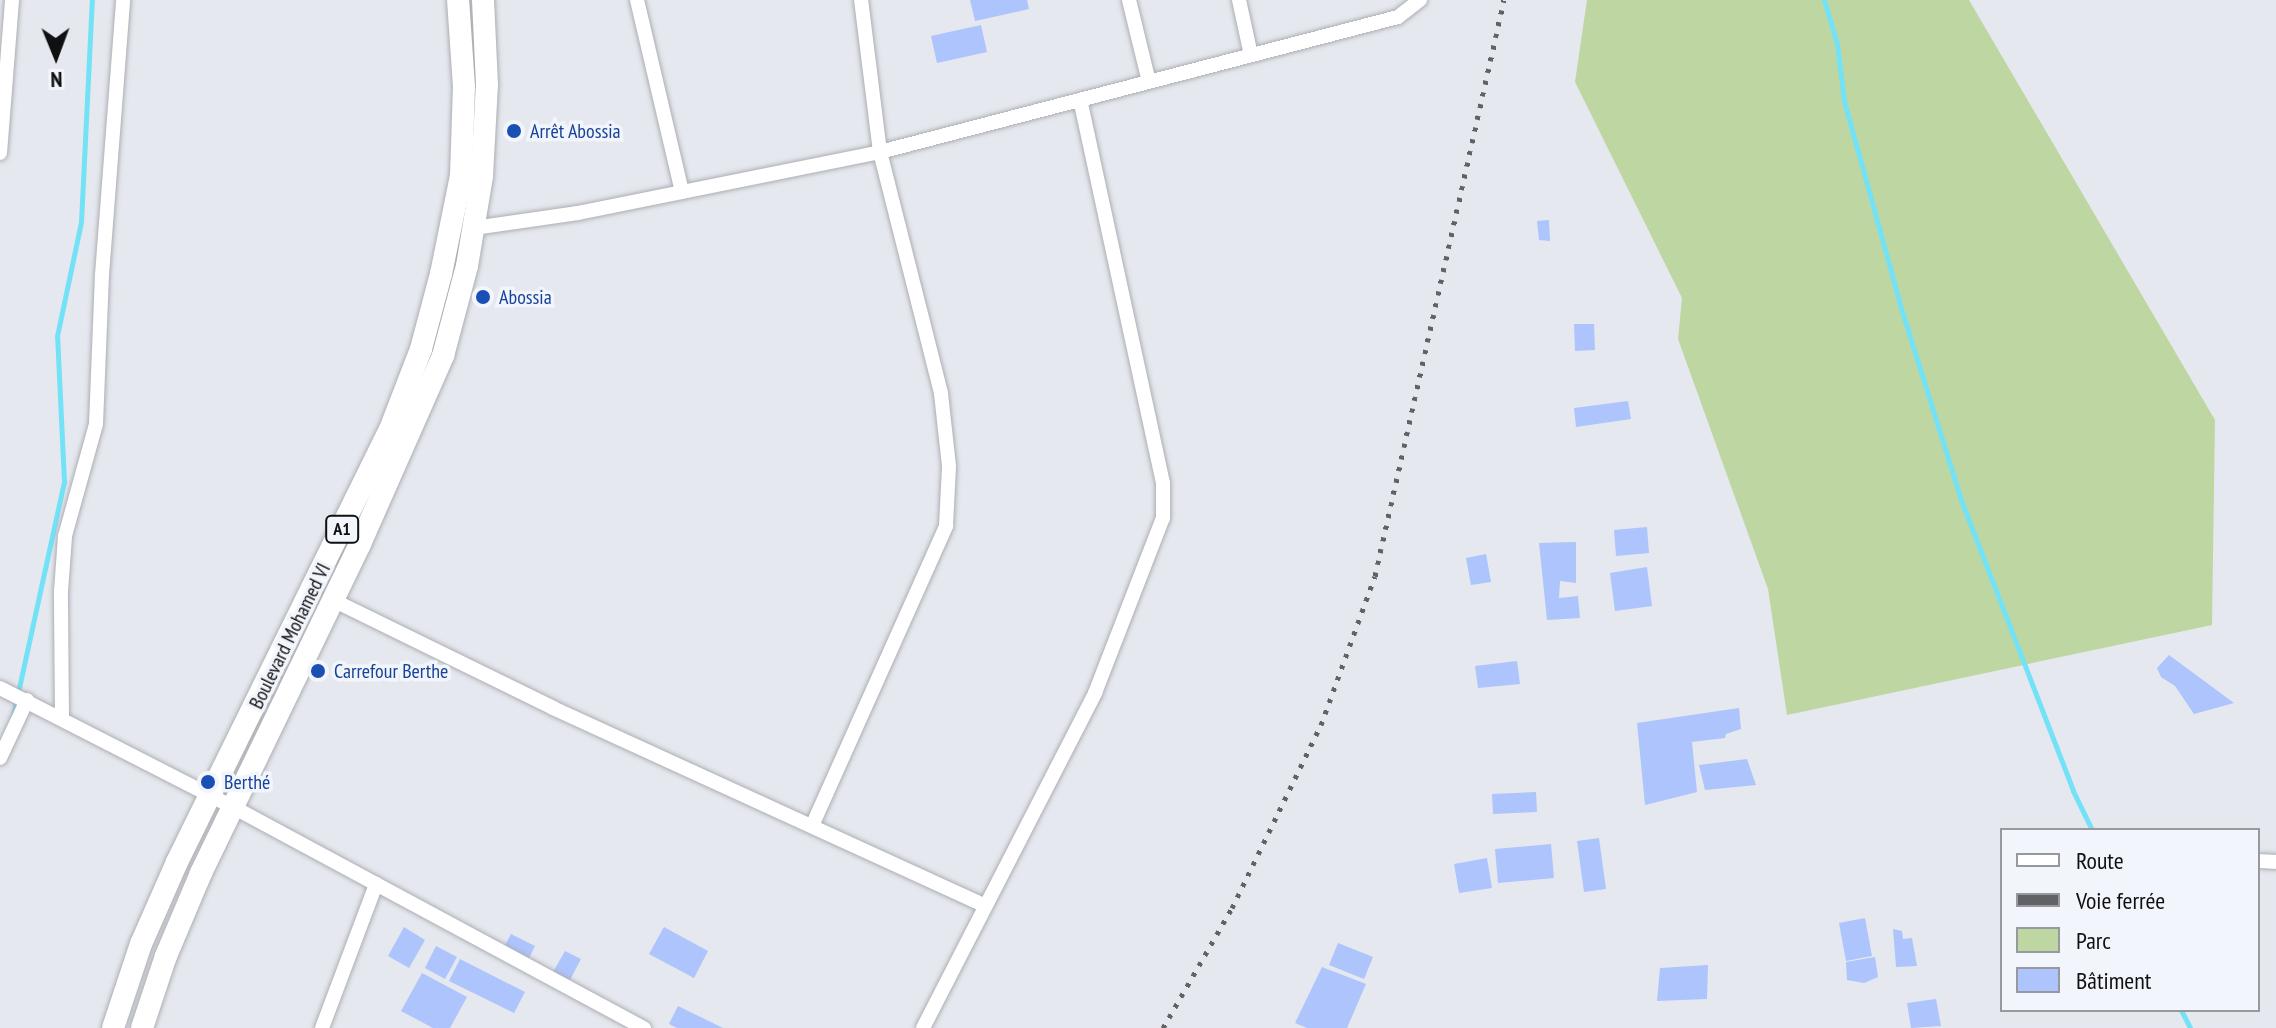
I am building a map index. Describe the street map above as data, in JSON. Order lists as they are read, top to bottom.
{
  "streets": {
    "main road": ["A1", "Boulevard Mohamed VI"]
  },
  "places": [
    "Arrêt Abossia",
    "Abossia",
    "Carrefour Berthe",
    "Berthé"
  ],
  "legend": [
    "Route",
    "Voie ferrée",
    "Parc",
    "Bâtiment"
  ],
  "north": "bottom"
}
